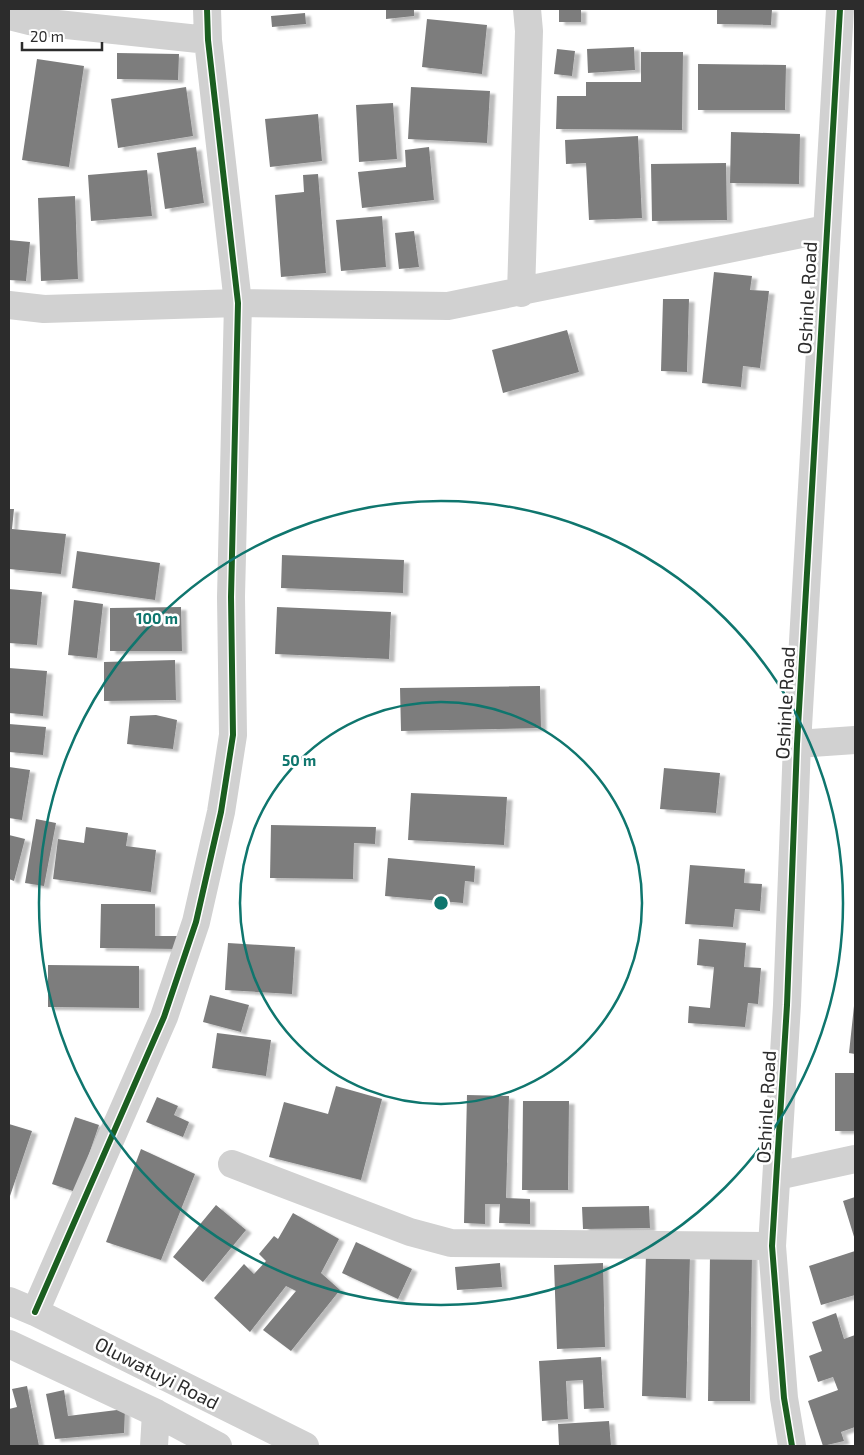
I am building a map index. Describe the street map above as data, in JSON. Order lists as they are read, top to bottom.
{
  "streets": {
    "street": ["Oshinle Road", "Oluwatuyi Road"]
  },
  "scale_bar": "20 m",
  "rings": ["100 m", "50 m"]
}
